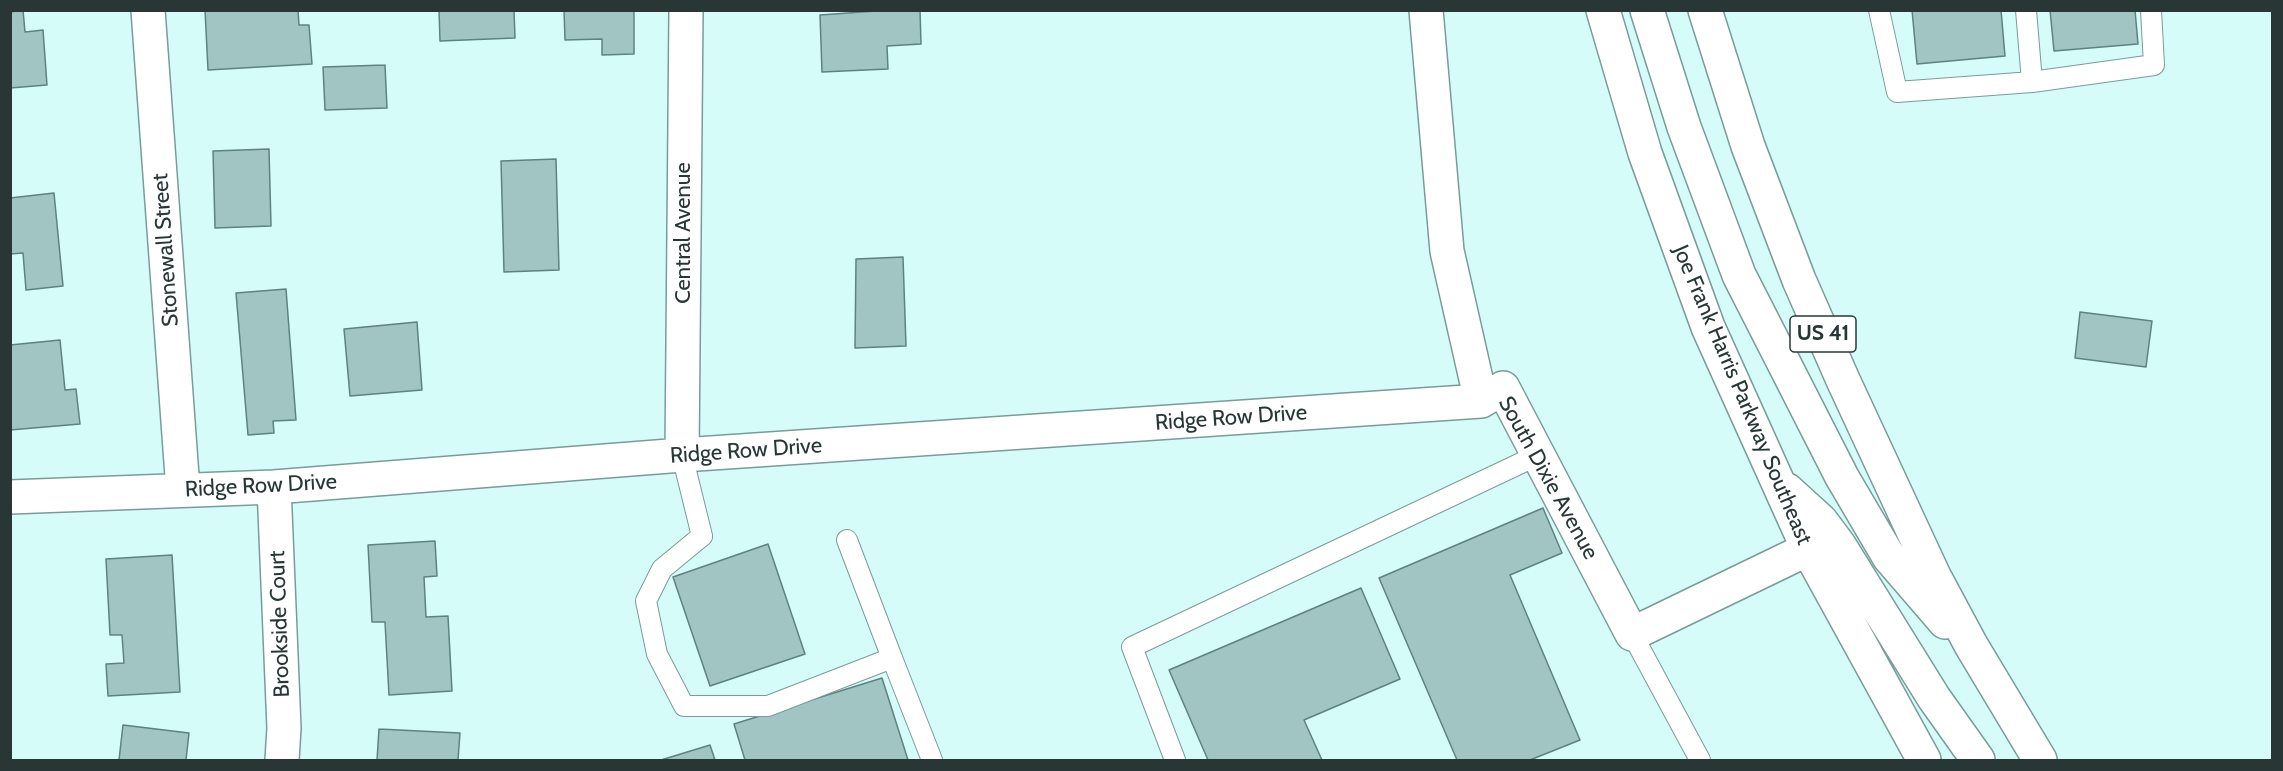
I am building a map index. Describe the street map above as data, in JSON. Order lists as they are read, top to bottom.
{
  "streets": {
    "street": [
      "Central Avenue",
      "Stonewall Street",
      "US 41",
      "Joe Frank Harris Parkway Southeast",
      "Ridge Row Drive",
      "South Dixie Avenue",
      "Brookside Court"
    ]
  },
  "crossings": [
    ["Central Avenue", "Ridge Row Drive"],
    ["Stonewall Street", "Ridge Row Drive"],
    ["Ridge Row Drive", "South Dixie Avenue"],
    ["Ridge Row Drive", "Brookside Court"]
  ]
}
